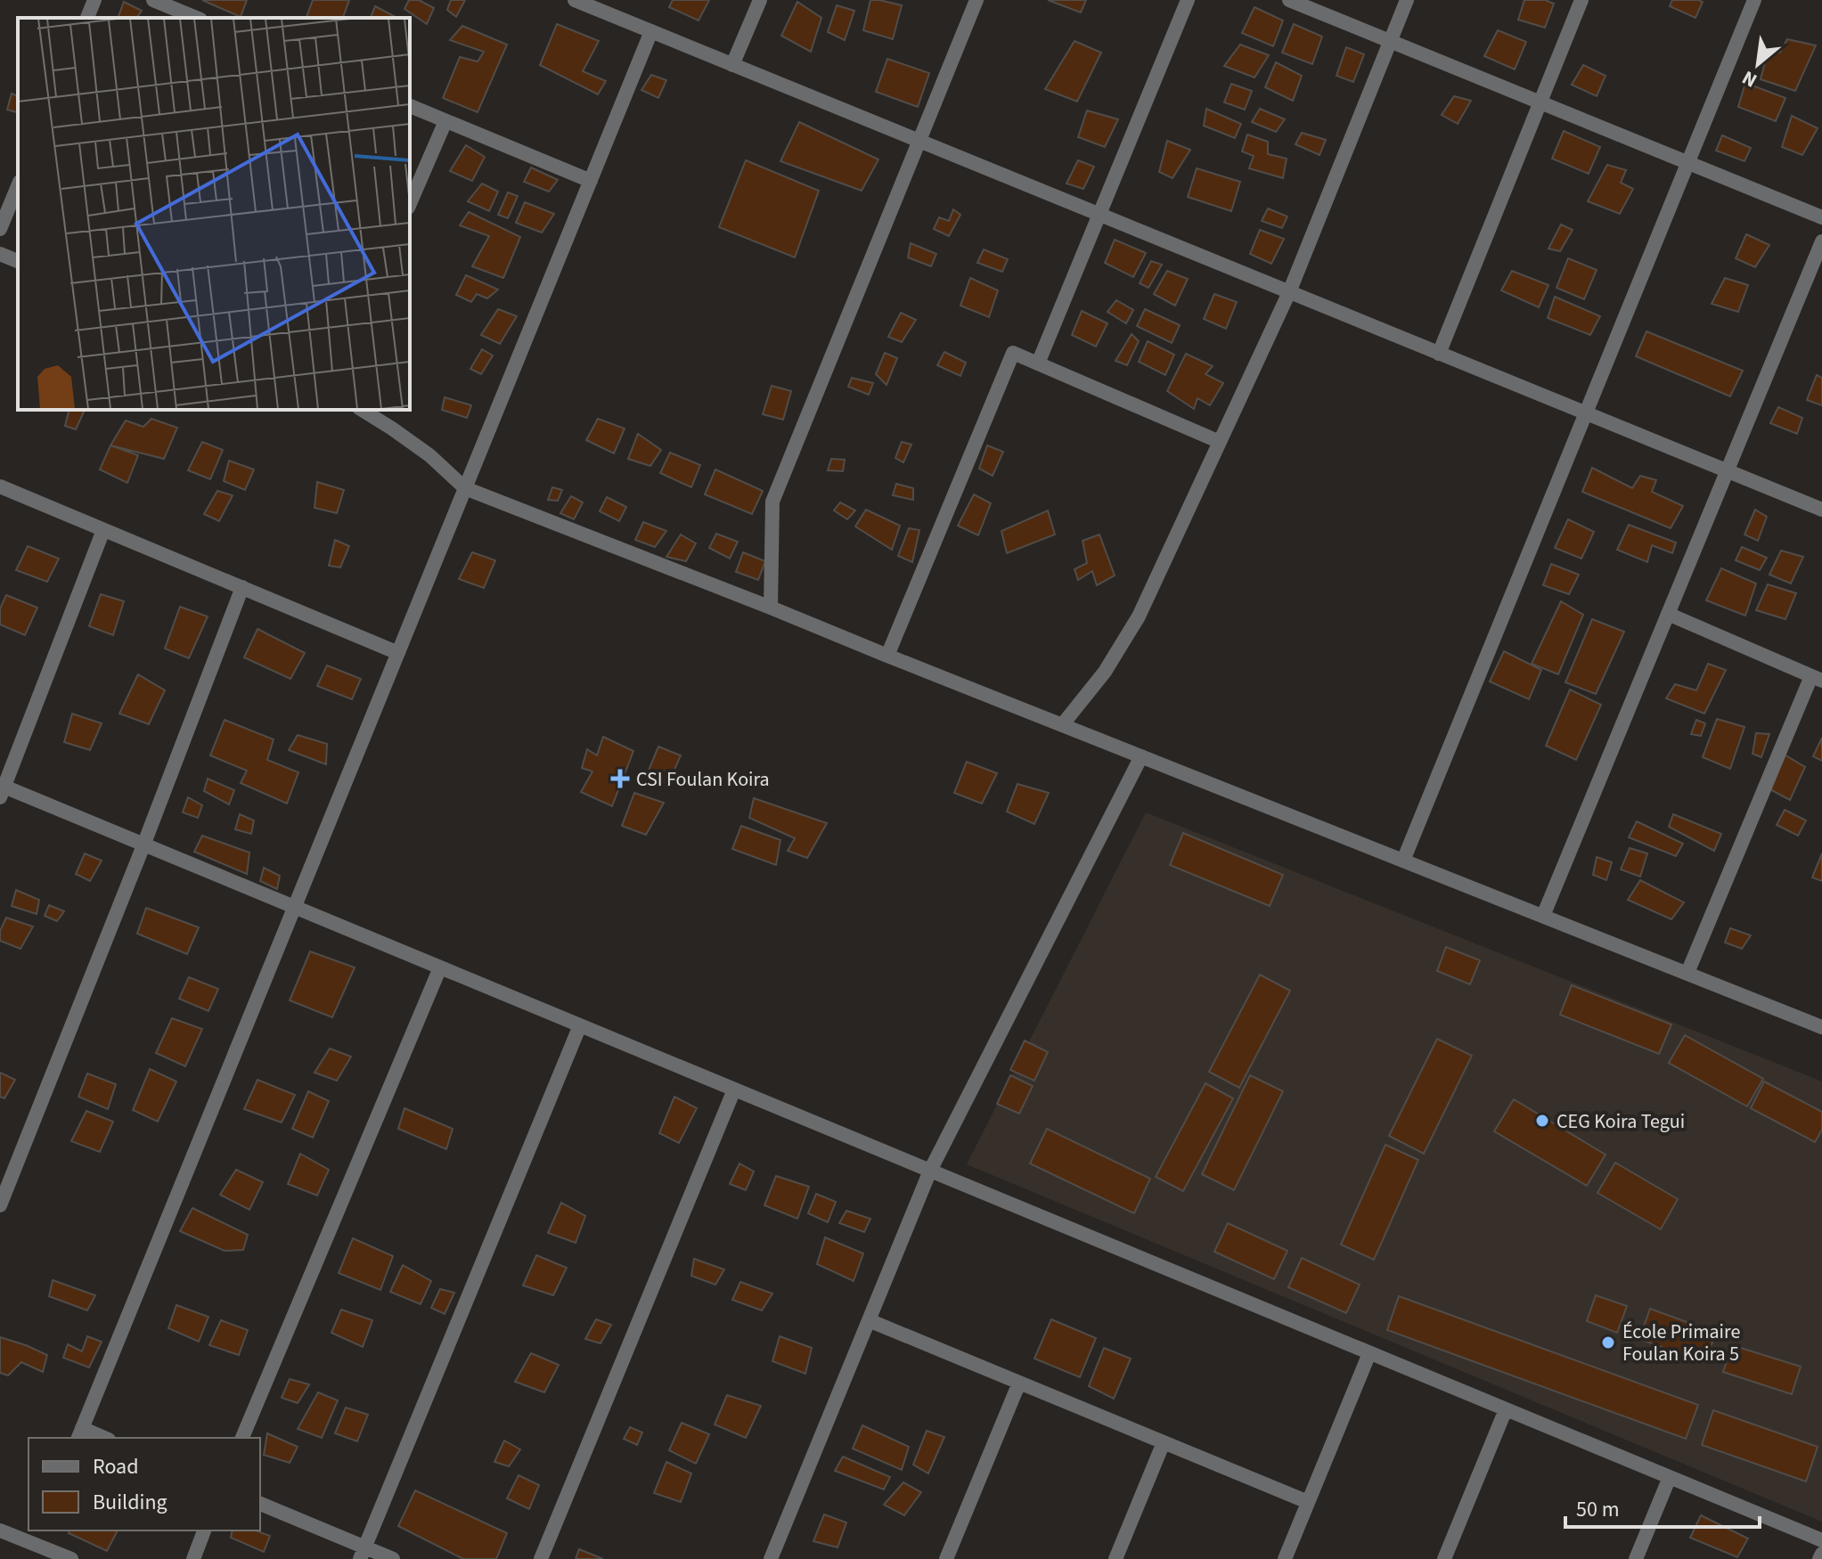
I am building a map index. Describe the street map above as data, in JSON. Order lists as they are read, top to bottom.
{
  "places": {
    "health": ["CSI Foulan Koira"],
    "other": ["CEG Koira Tegui", "École Primaire Foulan Koira 5"]
  },
  "legend": ["Road", "Building"],
  "scale_bar": "50 m",
  "north": "bottom left"
}
